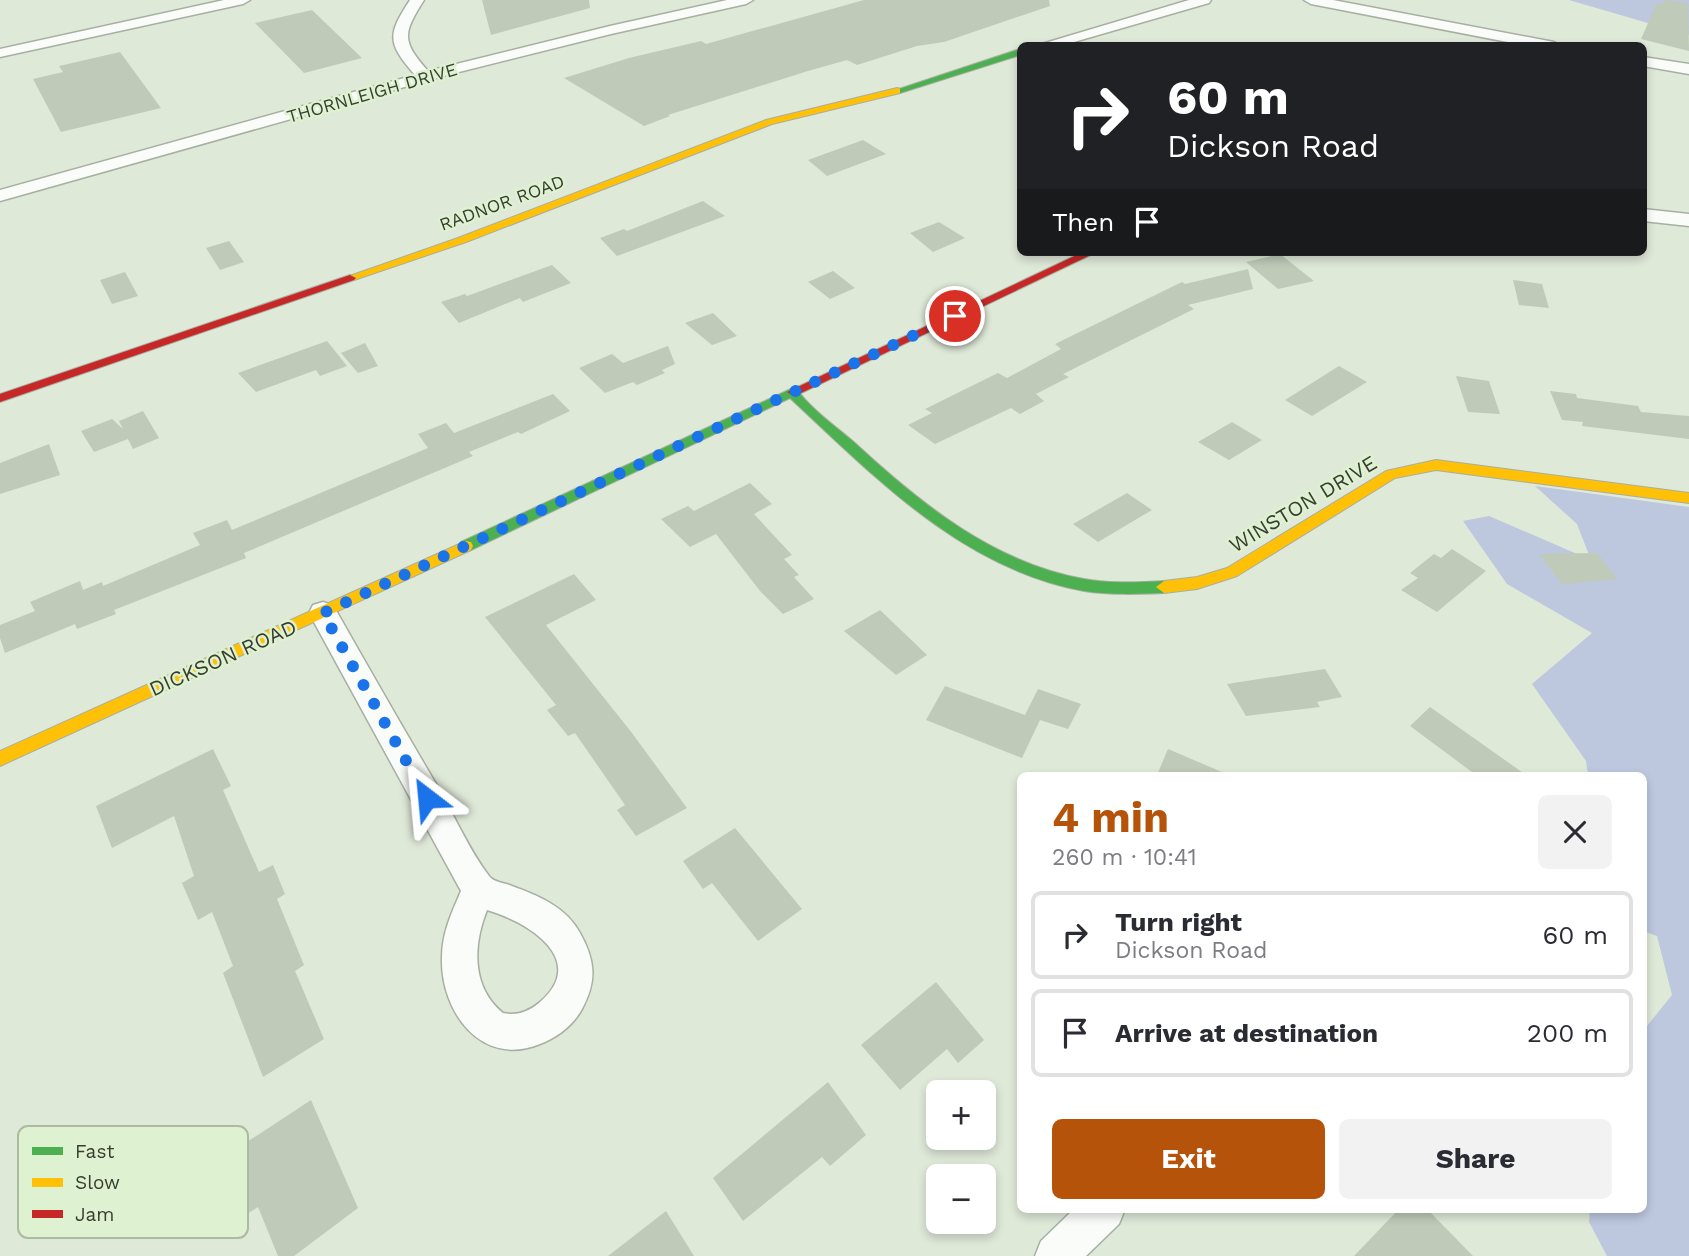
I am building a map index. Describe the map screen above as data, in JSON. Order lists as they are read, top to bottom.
{
  "streets": {
    "street": [
      "THORNLEIGH DRIVE",
      "RADNOR ROAD",
      "WINSTON DRIVE",
      "DICKSON ROAD"
    ]
  },
  "crossings": [
    ["WINSTON DRIVE", "DICKSON ROAD"]
  ],
  "legend": ["Fast", "Slow", "Jam"],
  "page": {
    "turn": ["60 m", "Dickson Road"],
    "then": "Then",
    "heading": ["4 min", "260 m · 10:41"],
    "list": [
      {
        "name": "Turn right",
        "note": "Dickson Road",
        "value": "60 m"
      },
      {
        "name": "Arrive at destination",
        "value": "200 m"
      }
    ],
    "map_buttons": ["+", "−"],
    "buttons": ["Exit", "Share"]
  }
}
